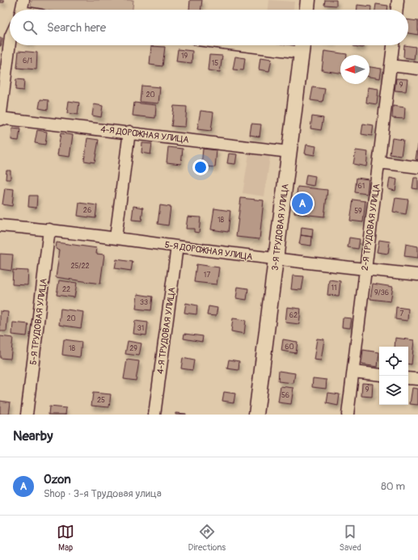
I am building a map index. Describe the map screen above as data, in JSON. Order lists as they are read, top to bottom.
{
  "streets": {
    "street": [
      "4-Я ДОРОЖНАЯ УЛИЦА",
      "3-Я ТРУДОВАЯ УЛИЦА",
      "2-Я ТРУДОВАЯ УЛИЦА",
      "5-Я ДОРОЖНАЯ УЛИЦА",
      "5-Я ТРУДОВАЯ УЛИЦА",
      "4-Я ТРУДОВАЯ УЛИЦА"
    ]
  },
  "crossings": [
    ["4-Я ДОРОЖНАЯ УЛИЦА", "3-Я ТРУДОВАЯ УЛИЦА"],
    ["3-Я ТРУДОВАЯ УЛИЦА", "5-Я ДОРОЖНАЯ УЛИЦА"],
    ["2-Я ТРУДОВАЯ УЛИЦА", "5-Я ДОРОЖНАЯ УЛИЦА"],
    ["5-Я ДОРОЖНАЯ УЛИЦА", "5-Я ТРУДОВАЯ УЛИЦА"],
    ["5-Я ДОРОЖНАЯ УЛИЦА", "4-Я ТРУДОВАЯ УЛИЦА"]
  ],
  "house_numbers": [
    "19",
    "6/1",
    "15",
    "9",
    "20",
    "61",
    "26",
    "59",
    "18",
    "25/22",
    "17",
    "11",
    "22",
    "9/36",
    "33",
    "7",
    "62",
    "20",
    "31",
    "60",
    "18",
    "29",
    "9",
    "56",
    "25"
  ],
  "north": "left",
  "page": {
    "search": "Search here",
    "pins": "A",
    "heading": "Nearby",
    "list": [
      {
        "mark": "A",
        "name": "Ozon",
        "note": "Shop · 3-я Трудовая улица",
        "value": "80 m"
      }
    ],
    "nav": ["Map", "Directions", "Saved"]
  }
}
